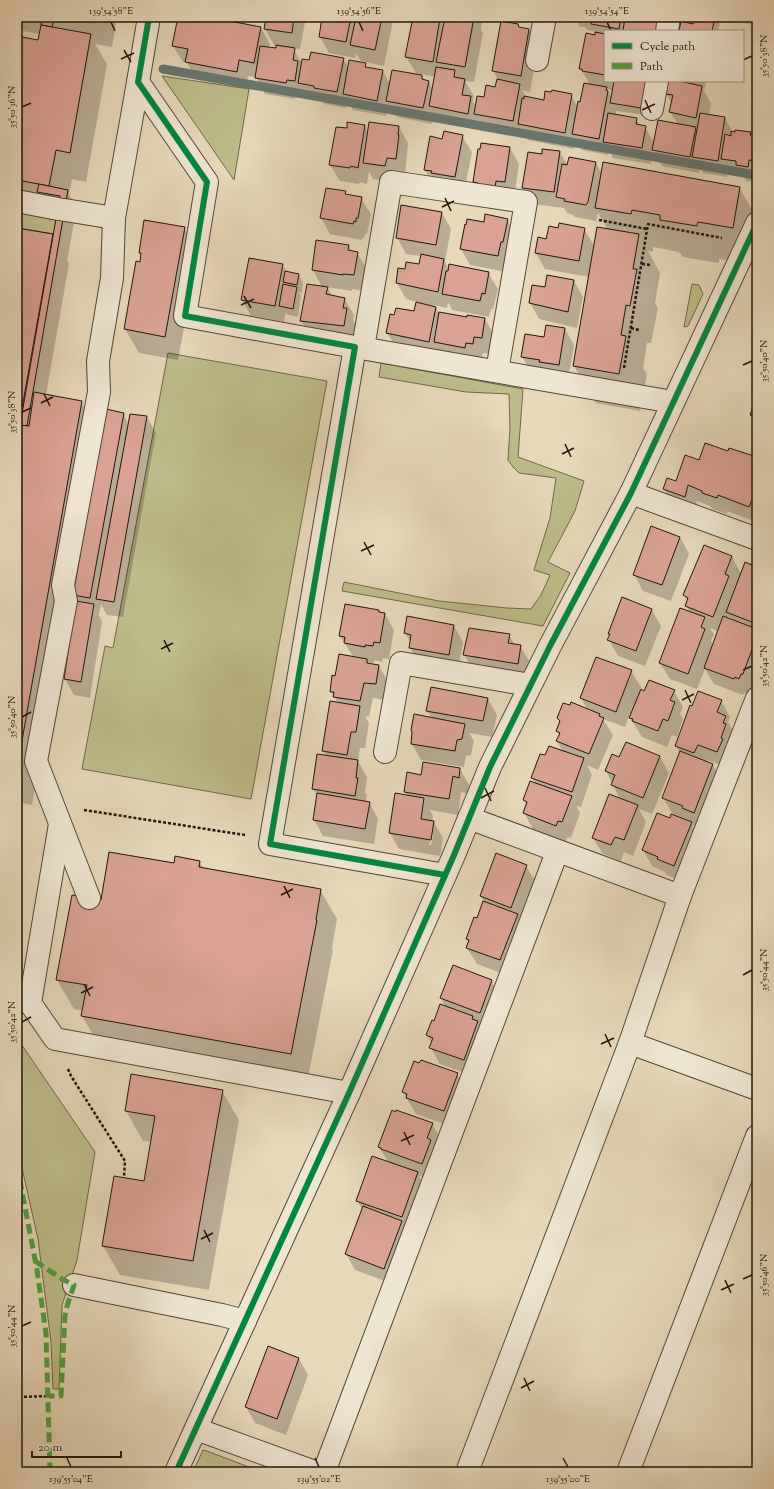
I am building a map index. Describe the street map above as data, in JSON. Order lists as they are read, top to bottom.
{
  "legend": ["Cycle path", "Path"],
  "scale_bar": "20 m",
  "coordinates": [
    "139°54'58\"E",
    "139°54'56\"E",
    "139°54'54\"E",
    "35°50'38\"N",
    "35°50'36\"N",
    "35°50'40\"N",
    "35°50'42\"N",
    "35°50'44\"N",
    "35°50'46\"N",
    "139°55'04\"E",
    "139°55'02\"E",
    "139°55'00\"E"
  ]
}
